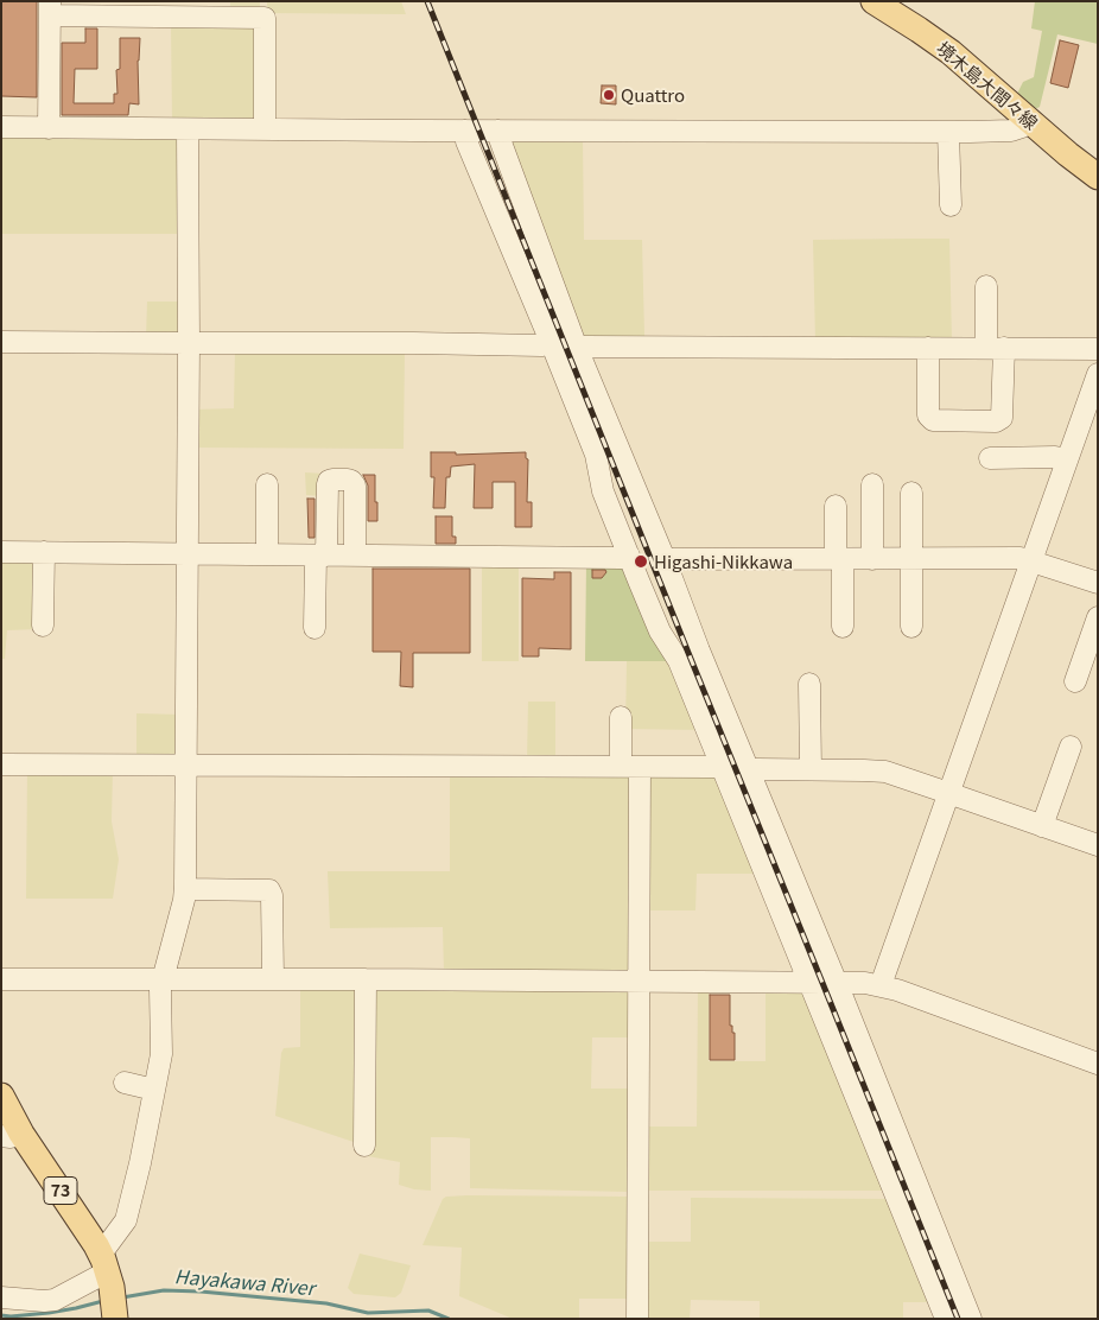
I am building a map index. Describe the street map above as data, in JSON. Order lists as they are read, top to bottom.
{
  "streets": {
    "main road": ["境木島大間々線", "73"]
  },
  "water": ["Hayakawa River"],
  "places": ["Quattro", "Higashi-Nikkawa"]
}
